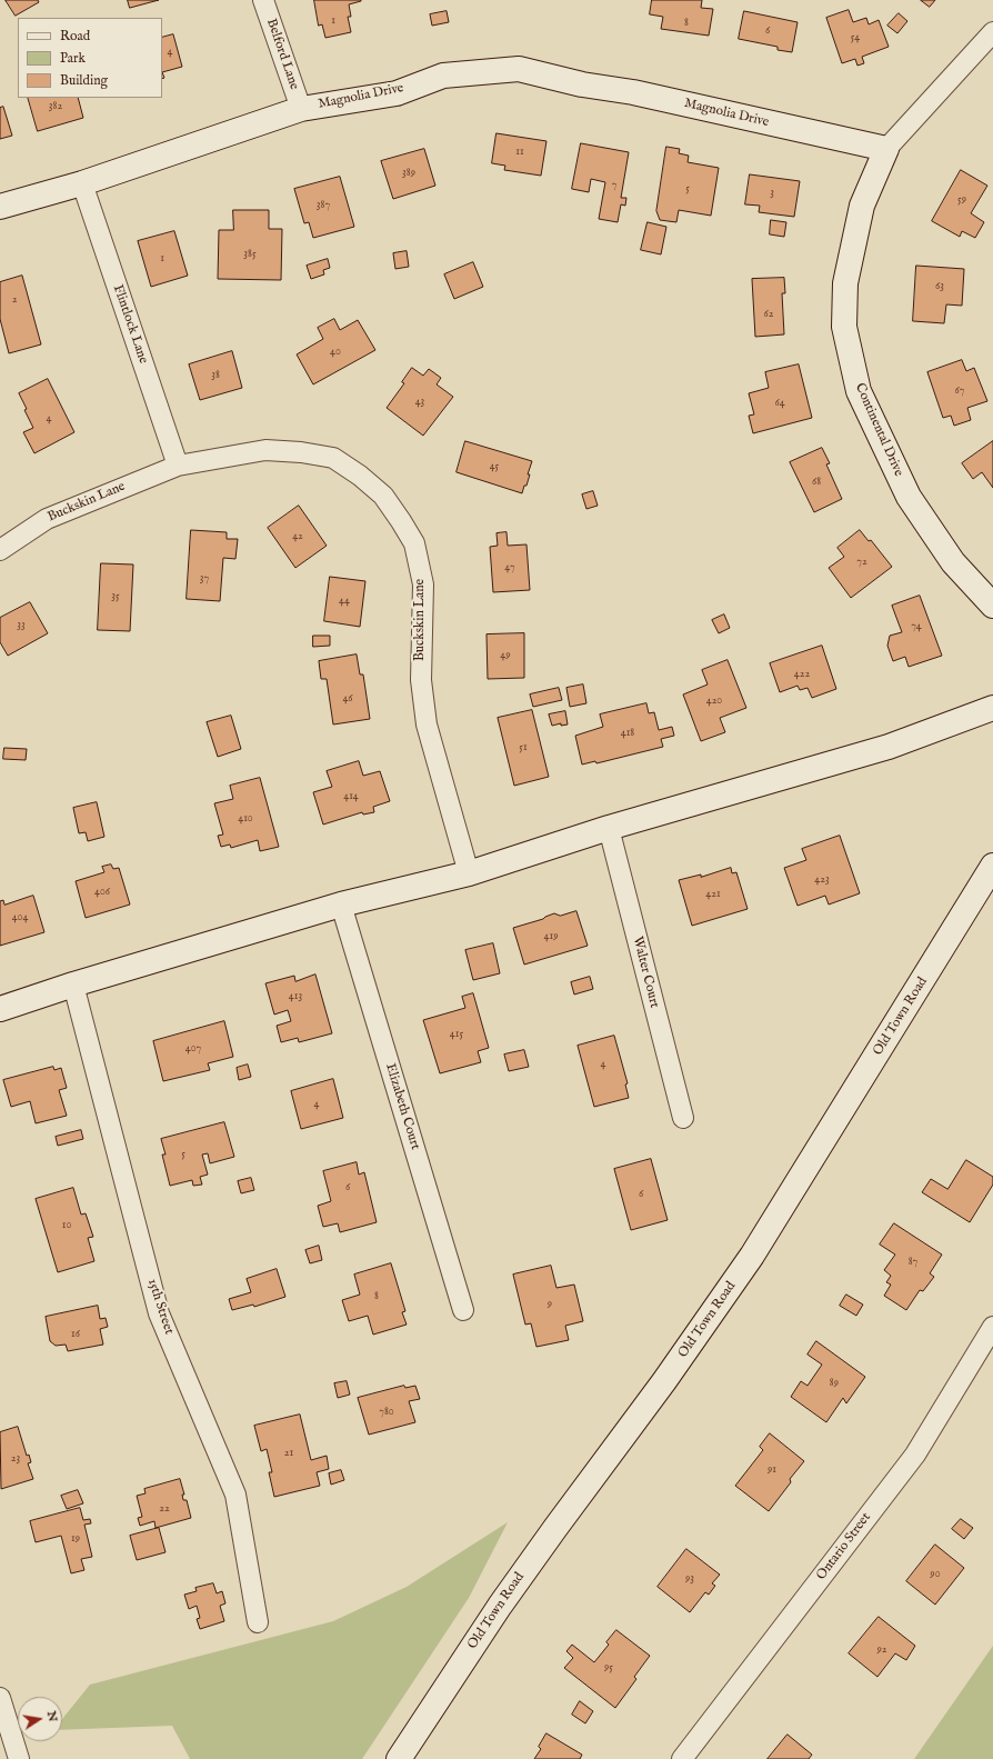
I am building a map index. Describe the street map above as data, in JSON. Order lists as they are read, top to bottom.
{
  "streets": {
    "street": [
      "Belford Lane",
      "Magnolia Drive",
      "Flintlock Lane",
      "Continental Drive",
      "Buckskin Lane",
      "Walter Court",
      "Old Town Road",
      "Elizabeth Court",
      "15th Street",
      "Ontario Street"
    ]
  },
  "crossings": [
    ["Belford Lane", "Magnolia Drive"],
    ["Magnolia Drive", "Flintlock Lane"],
    ["Magnolia Drive", "Continental Drive"],
    ["Flintlock Lane", "Buckskin Lane"]
  ],
  "house_numbers": [
    "1",
    "8",
    "6",
    "54",
    "4",
    "382",
    "11",
    "389",
    "7",
    "5",
    "3",
    "59",
    "387",
    "385",
    "1",
    "63",
    "2",
    "62",
    "40",
    "38",
    "67",
    "43",
    "64",
    "4",
    "45",
    "68",
    "42",
    "72",
    "47",
    "37",
    "35",
    "44",
    "33",
    "74",
    "49",
    "422",
    "46",
    "420",
    "418",
    "51",
    "414",
    "410",
    "423",
    "406",
    "421",
    "404",
    "419",
    "413",
    "415",
    "407",
    "4",
    "4",
    "5",
    "6",
    "6",
    "10",
    "87",
    "8",
    "9",
    "16",
    "89",
    "780",
    "21",
    "23",
    "91",
    "22",
    "19",
    "90",
    "93",
    "92",
    "95"
  ],
  "legend": ["Road", "Park", "Building"],
  "north": "right"
}
